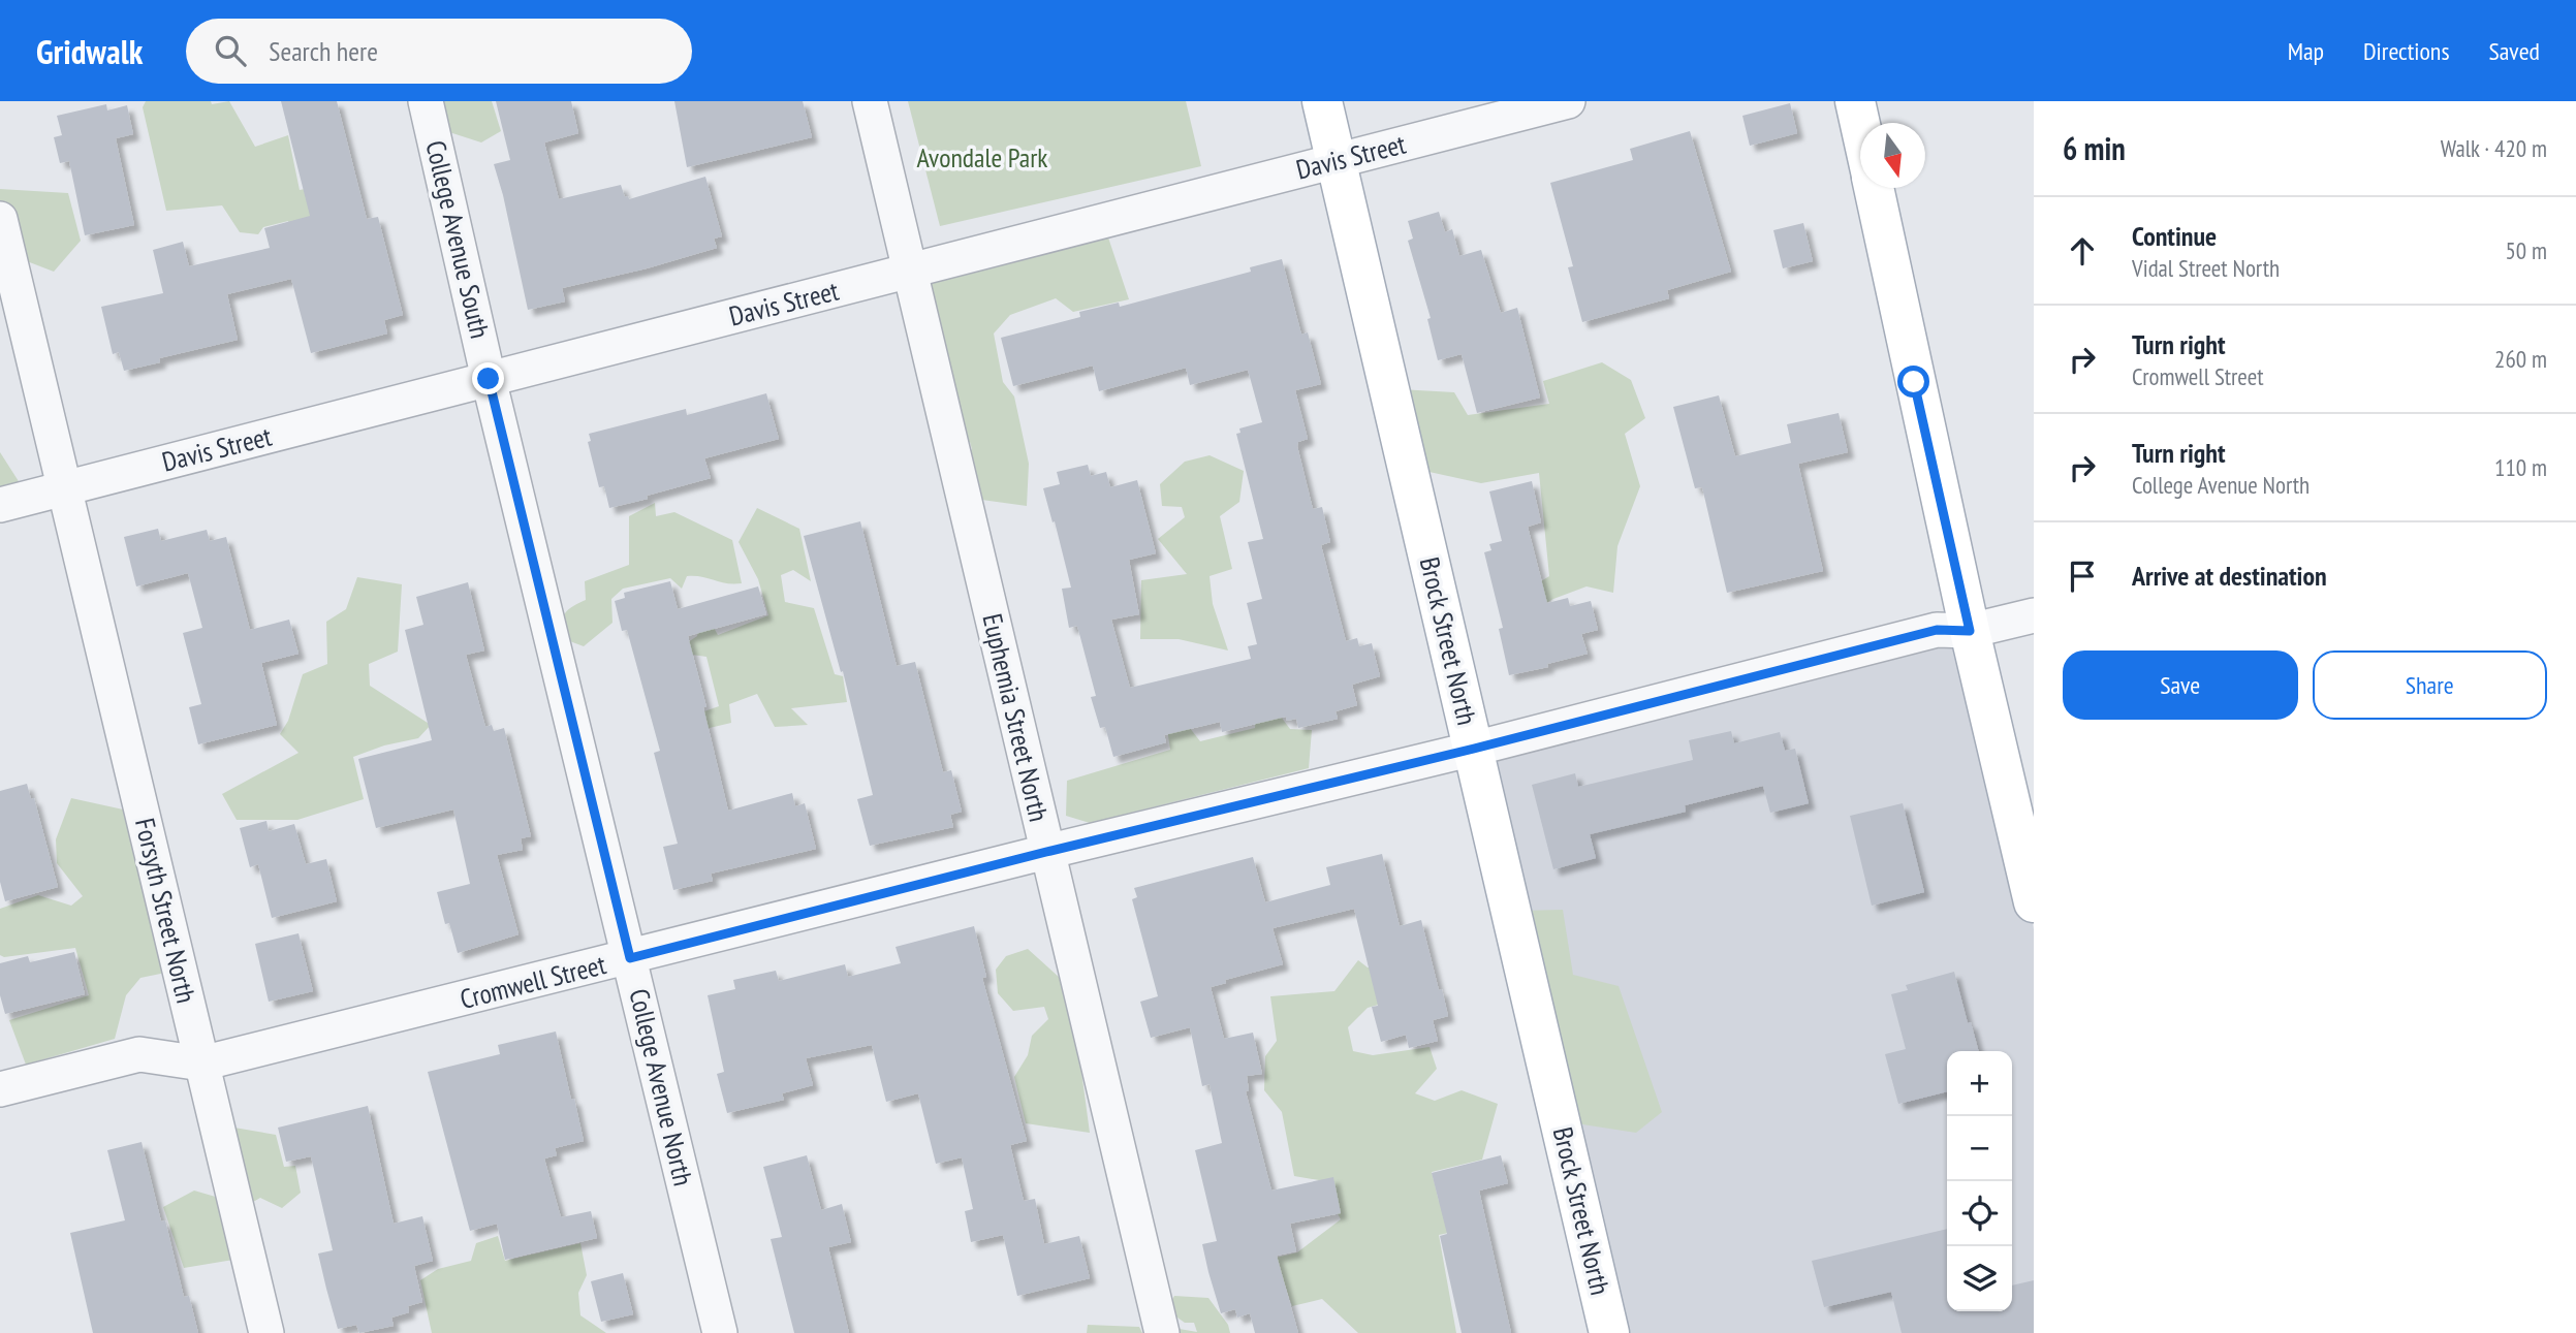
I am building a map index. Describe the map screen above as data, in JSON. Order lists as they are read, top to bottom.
{
  "streets": {
    "main road": ["Brock Street North"],
    "street": [
      "Davis Street",
      "College Avenue South",
      "Euphemia Street North",
      "Forsyth Street North",
      "Cromwell Street",
      "College Avenue North"
    ]
  },
  "crossings": [
    ["Davis Street", "College Avenue South"],
    ["Davis Street", "Brock Street North"],
    ["Davis Street", "Euphemia Street North"],
    ["Davis Street", "Forsyth Street North"],
    ["Davis Street", "College Avenue North"],
    ["College Avenue South", "College Avenue North"],
    ["Brock Street North", "Cromwell Street"],
    ["Euphemia Street North", "Cromwell Street"],
    ["Forsyth Street North", "Cromwell Street"],
    ["Cromwell Street", "College Avenue North"]
  ],
  "parks": ["Avondale Park"],
  "north": "bottom",
  "page": {
    "header": "Gridwalk",
    "search": "Search here",
    "nav": ["Map", "Directions", "Saved"],
    "heading": ["6 min", "Walk · 420 m"],
    "list": [
      ["Continue", "Vidal Street North", "50 m"],
      ["Turn right", "Cromwell Street", "260 m"],
      ["Turn right", "College Avenue North", "110 m"],
      "Arrive at destination"
    ],
    "buttons": ["Save", "Share"],
    "map_buttons": ["+", "−"]
  }
}
